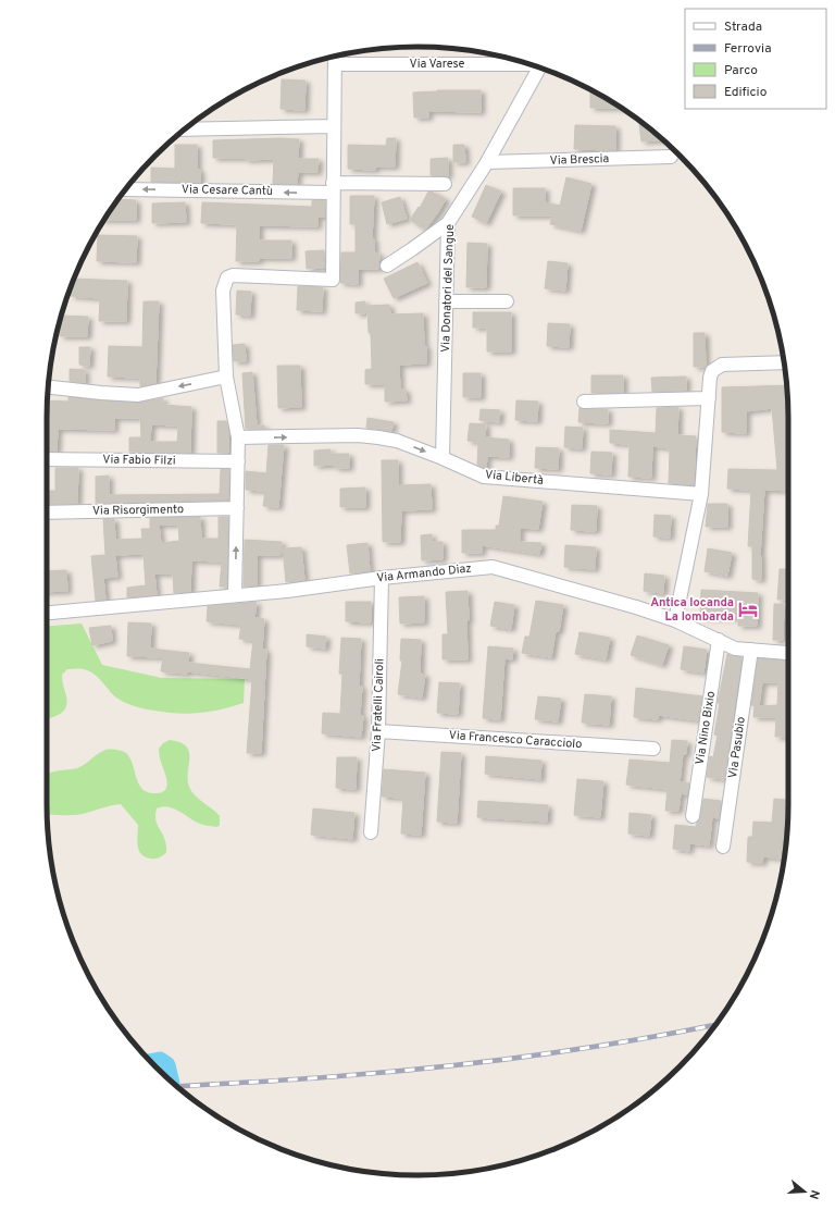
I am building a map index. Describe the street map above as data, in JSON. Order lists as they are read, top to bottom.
{
  "streets": {
    "street": [
      "Via Varese",
      "Via Brescia",
      "Via Cesare Cantù",
      "Via Donatori del Sangue",
      "Via Fabio Filzi",
      "Via Libertà",
      "Via Risorgimento",
      "Via Armando Diaz",
      "Via Fratelli Cairoli",
      "Via Nino Bixio",
      "Via Francesco Caracciolo",
      "Via Pasubio"
    ]
  },
  "crossings": [
    ["Via Brescia", "Via Donatori del Sangue"],
    ["Via Donatori del Sangue", "Via Libertà"],
    ["Via Armando Diaz", "Via Fratelli Cairoli"],
    ["Via Armando Diaz", "Via Nino Bixio"],
    ["Via Armando Diaz", "Via Pasubio"],
    ["Via Fratelli Cairoli", "Via Francesco Caracciolo"]
  ],
  "one_way": ["Via Libertà"],
  "places": {
    "hotel": ["Antica locanda La lombarda"]
  },
  "legend": [
    "Strada",
    "Ferrovia",
    "Parco",
    "Edificio"
  ],
  "north": "right"
}
